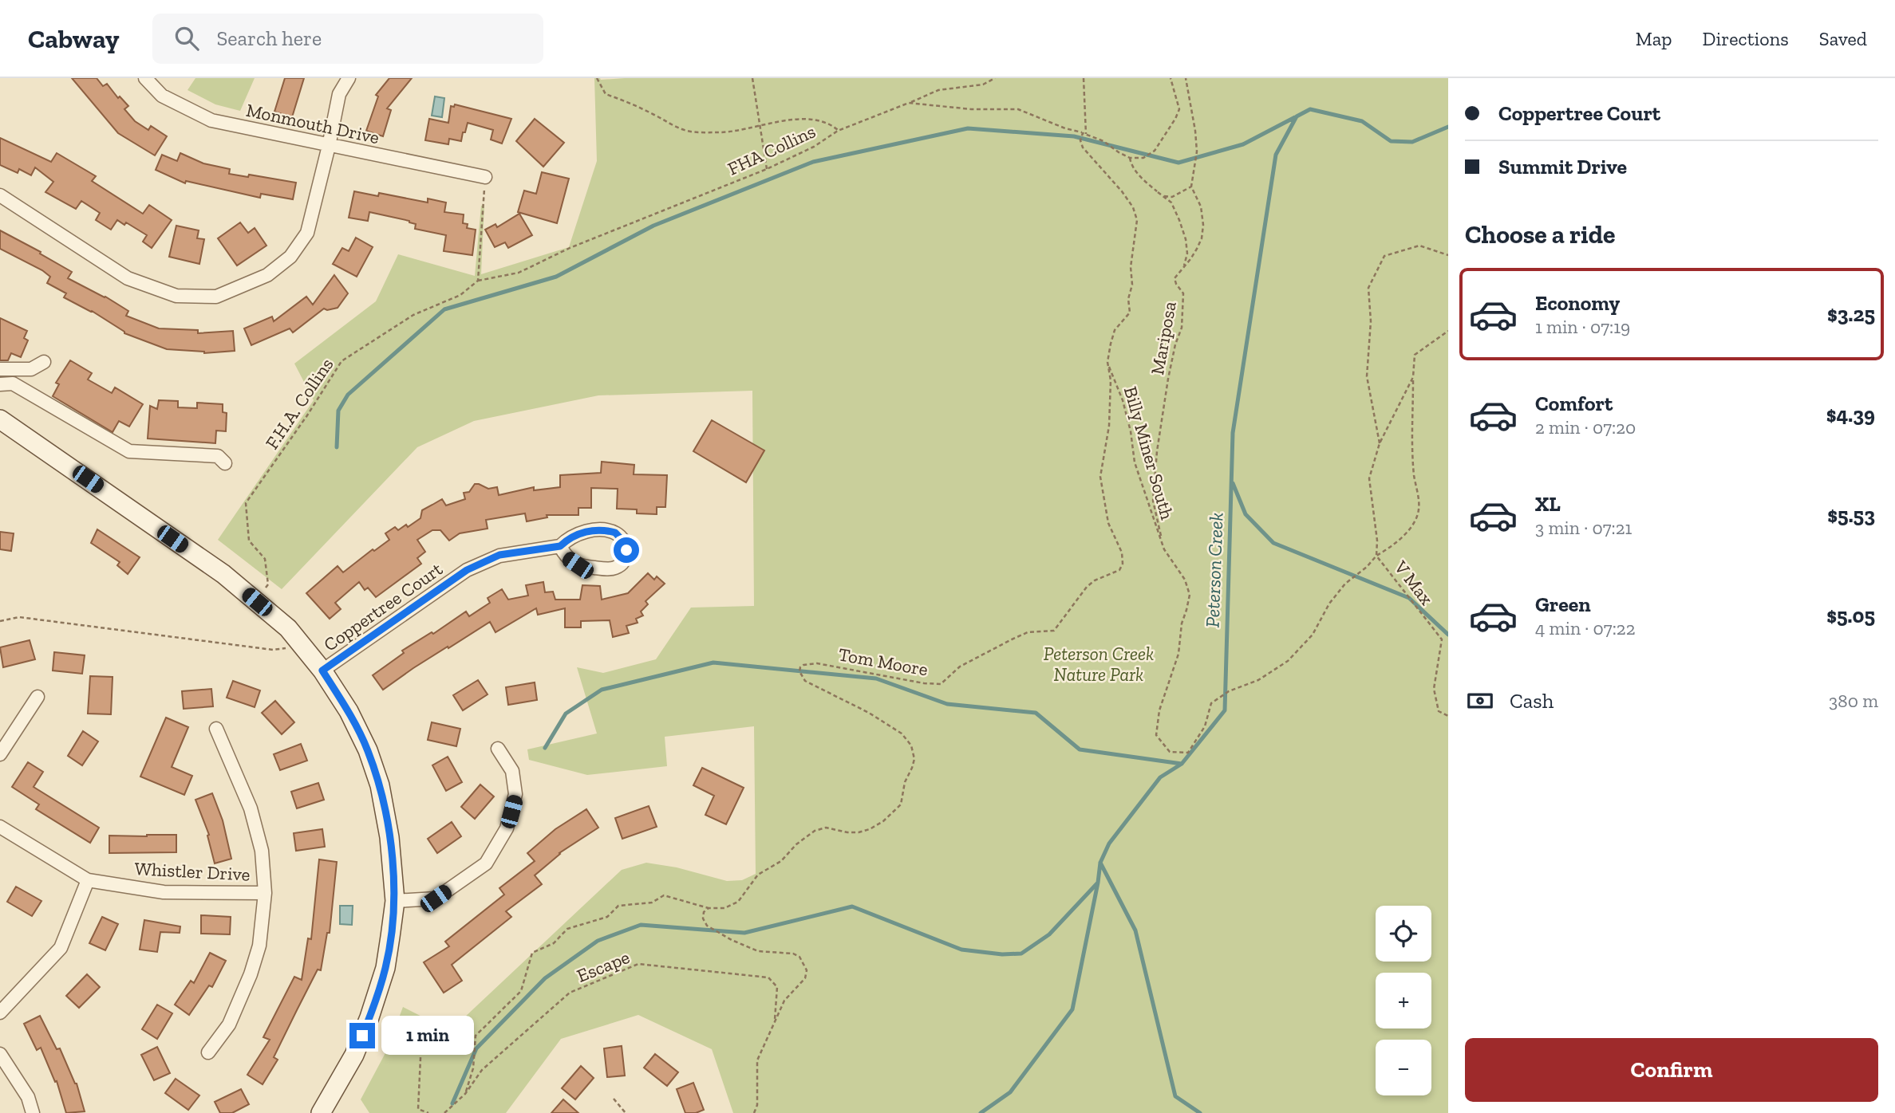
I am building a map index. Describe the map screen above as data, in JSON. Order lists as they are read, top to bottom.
{
  "streets": {
    "street": ["Monmouth Drive", "Coppertree Court", "Whistler Drive"],
    "path": [
      "FHA Collins",
      "Mariposa",
      "F.H.A. Collins",
      "Billy Miner South",
      "V Max",
      "Tom Moore",
      "Escape"
    ]
  },
  "crossings": [
    ["FHA Collins", "F.H.A. Collins"],
    ["FHA Collins", "Tom Moore"],
    ["Mariposa", "Billy Miner South"],
    ["Billy Miner South", "V Max"],
    ["Billy Miner South", "Tom Moore"]
  ],
  "water": ["Peterson Creek"],
  "parks": ["Peterson Creek Nature Park"],
  "page": {
    "header": "Cabway",
    "search": "Search here",
    "nav": ["Map", "Directions", "Saved"],
    "banner": ["Coppertree Court", "Summit Drive"],
    "heading": "Choose a ride",
    "list": [
      {
        "name": "Economy",
        "note": "1 min · 07:19",
        "value": "$3.25"
      },
      {
        "name": "Comfort",
        "note": "2 min · 07:20",
        "value": "$4.39"
      },
      {
        "name": "XL",
        "note": "3 min · 07:21",
        "value": "$5.53"
      },
      {
        "name": "Green",
        "note": "4 min · 07:22",
        "value": "$5.05"
      }
    ],
    "pay": ["Cash", "380 m"],
    "map_buttons": ["+", "−"],
    "bubble": "1 min",
    "buttons": "Confirm"
  }
}
